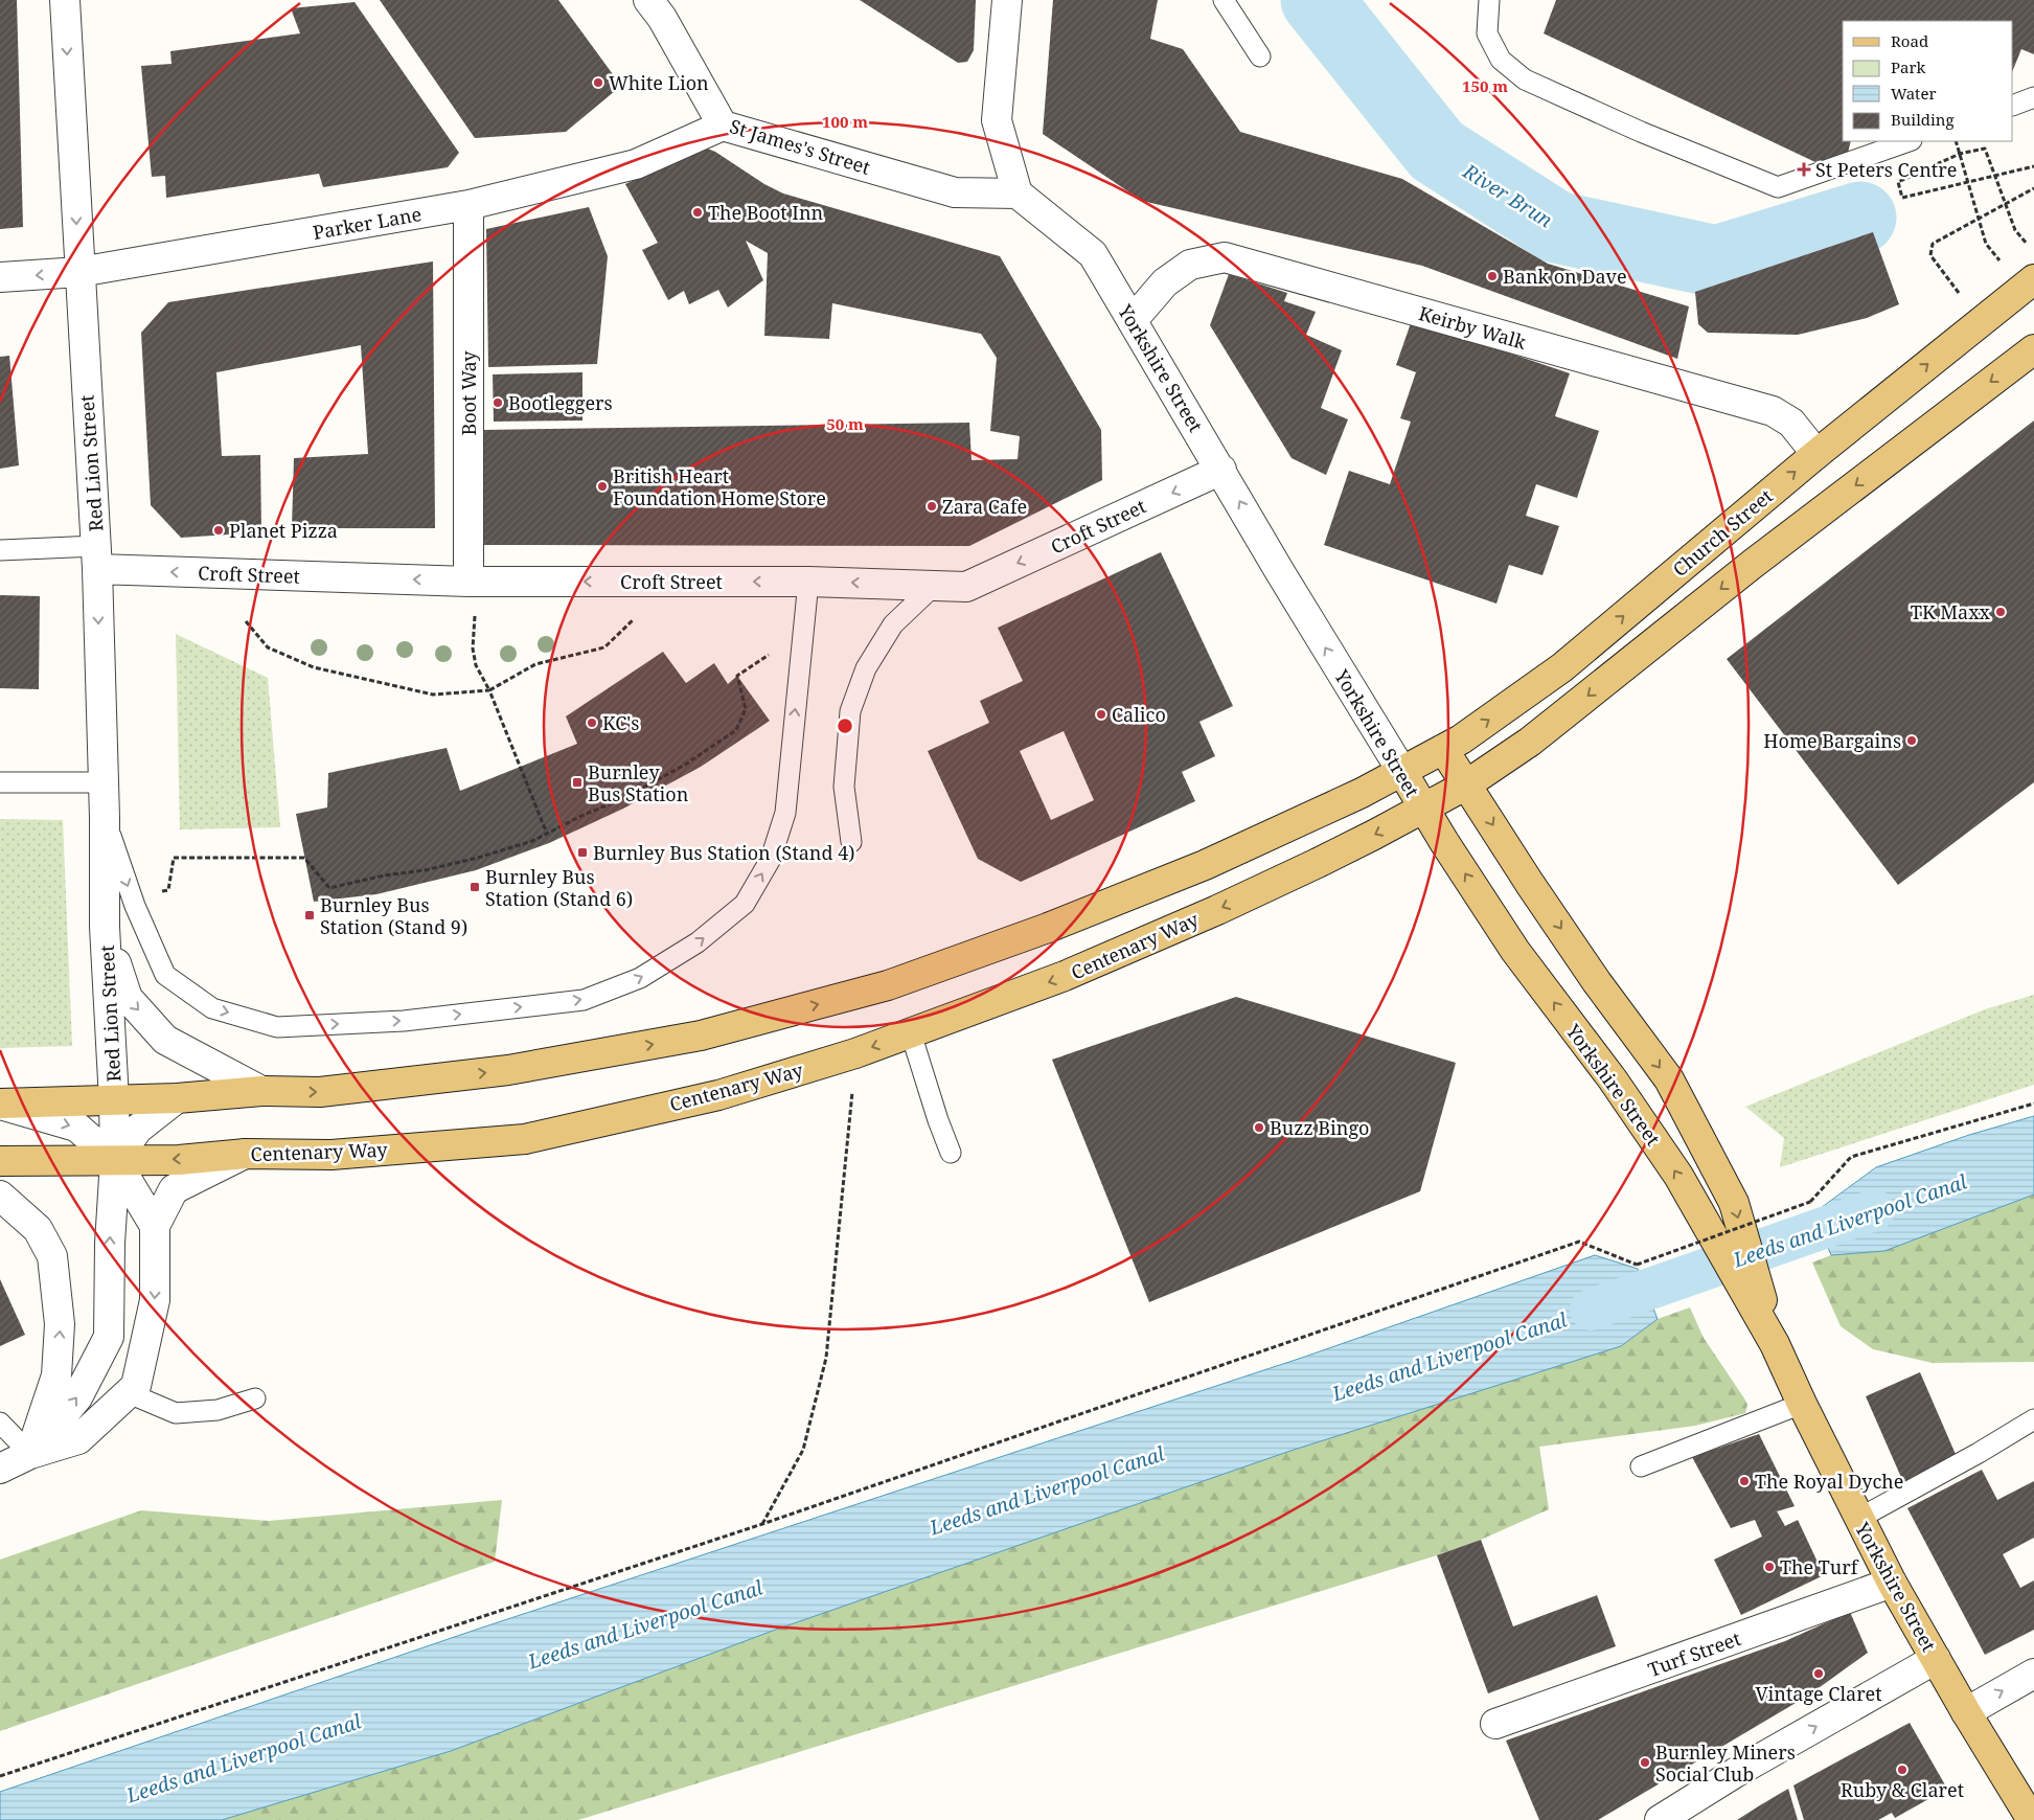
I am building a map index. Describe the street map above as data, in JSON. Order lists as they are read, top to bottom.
{
  "streets": {
    "main road": ["Yorkshire Street", "Church Street", "Centenary Way"],
    "street": [
      "St James's Street",
      "Parker Lane",
      "Keirby Walk",
      "Boot Way",
      "Red Lion Street",
      "Croft Street",
      "Turf Street"
    ]
  },
  "crossings": [
    ["St James's Street", "Parker Lane"],
    ["St James's Street", "Yorkshire Street"],
    ["Parker Lane", "Boot Way"],
    ["Parker Lane", "Red Lion Street"],
    ["Keirby Walk", "Yorkshire Street"],
    ["Keirby Walk", "Church Street"],
    ["Yorkshire Street", "Croft Street"],
    ["Yorkshire Street", "Church Street"],
    ["Yorkshire Street", "Centenary Way"],
    ["Yorkshire Street", "Turf Street"],
    ["Boot Way", "Croft Street"],
    ["Red Lion Street", "Croft Street"],
    ["Red Lion Street", "Centenary Way"]
  ],
  "one_way": ["Croft Street"],
  "water": ["River Brun", "Leeds and Liverpool Canal"],
  "places": {
    "other": [
      "White Lion",
      "The Boot Inn",
      "Bank on Dave",
      "Bootleggers",
      "British Heart Foundation Home Store",
      "Zara Cafe",
      "Planet Pizza",
      "TK Maxx",
      "Calico",
      "KC's",
      "Home Bargains",
      "Buzz Bingo",
      "The Royal Dyche",
      "The Turf",
      "Vintage Claret",
      "Burnley Miners Social Club",
      "Ruby & Claret"
    ],
    "health": ["St Peters Centre"],
    "transit": [
      "Burnley Bus Station",
      "Burnley Bus Station (Stand 4)",
      "Burnley Bus Station (Stand 6)",
      "Burnley Bus Station (Stand 9)"
    ]
  },
  "legend": [
    "Road",
    "Park",
    "Water",
    "Building"
  ],
  "rings": ["150 m", "100 m", "50 m"]
}
